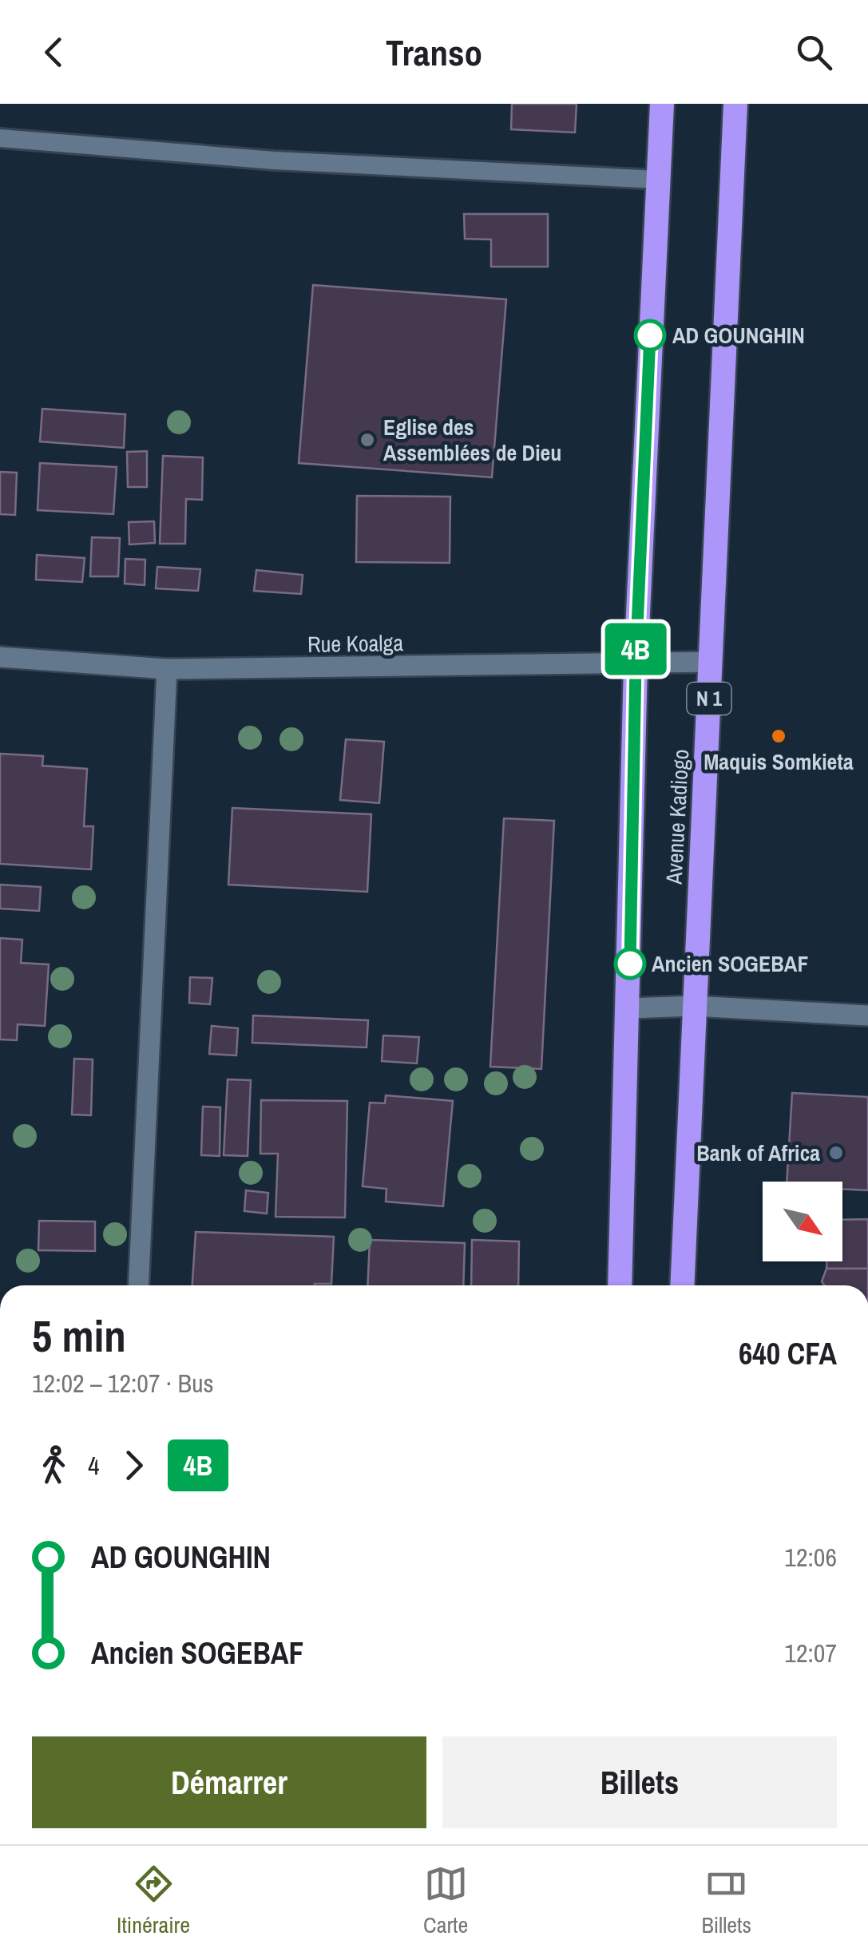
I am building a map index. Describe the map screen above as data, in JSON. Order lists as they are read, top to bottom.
{
  "streets": {
    "highway": ["N 1", "Avenue Kadiogo"],
    "street": ["Rue Koalga"]
  },
  "crossings": [
    ["Rue Koalga", "Avenue Kadiogo"]
  ],
  "places": [
    "AD GOUNGHIN",
    "Eglise des Assemblées de Dieu",
    "Maquis Somkieta",
    "Ancien SOGEBAF",
    "Bank of Africa"
  ],
  "lines": ["bus line 4B"],
  "north": "bottom right",
  "page": {
    "header": "Transo",
    "on_map": "4B",
    "heading": ["5 min", "12:02 – 12:07 · Bus", "640 CFA"],
    "legs": ["4", "4B"],
    "list": [
      {
        "name": "AD GOUNGHIN",
        "value": "12:06"
      },
      {
        "name": "Ancien SOGEBAF",
        "value": "12:07"
      }
    ],
    "buttons": ["Démarrer", "Billets"],
    "tabs": ["Itinéraire", "Carte", "Billets"]
  }
}
